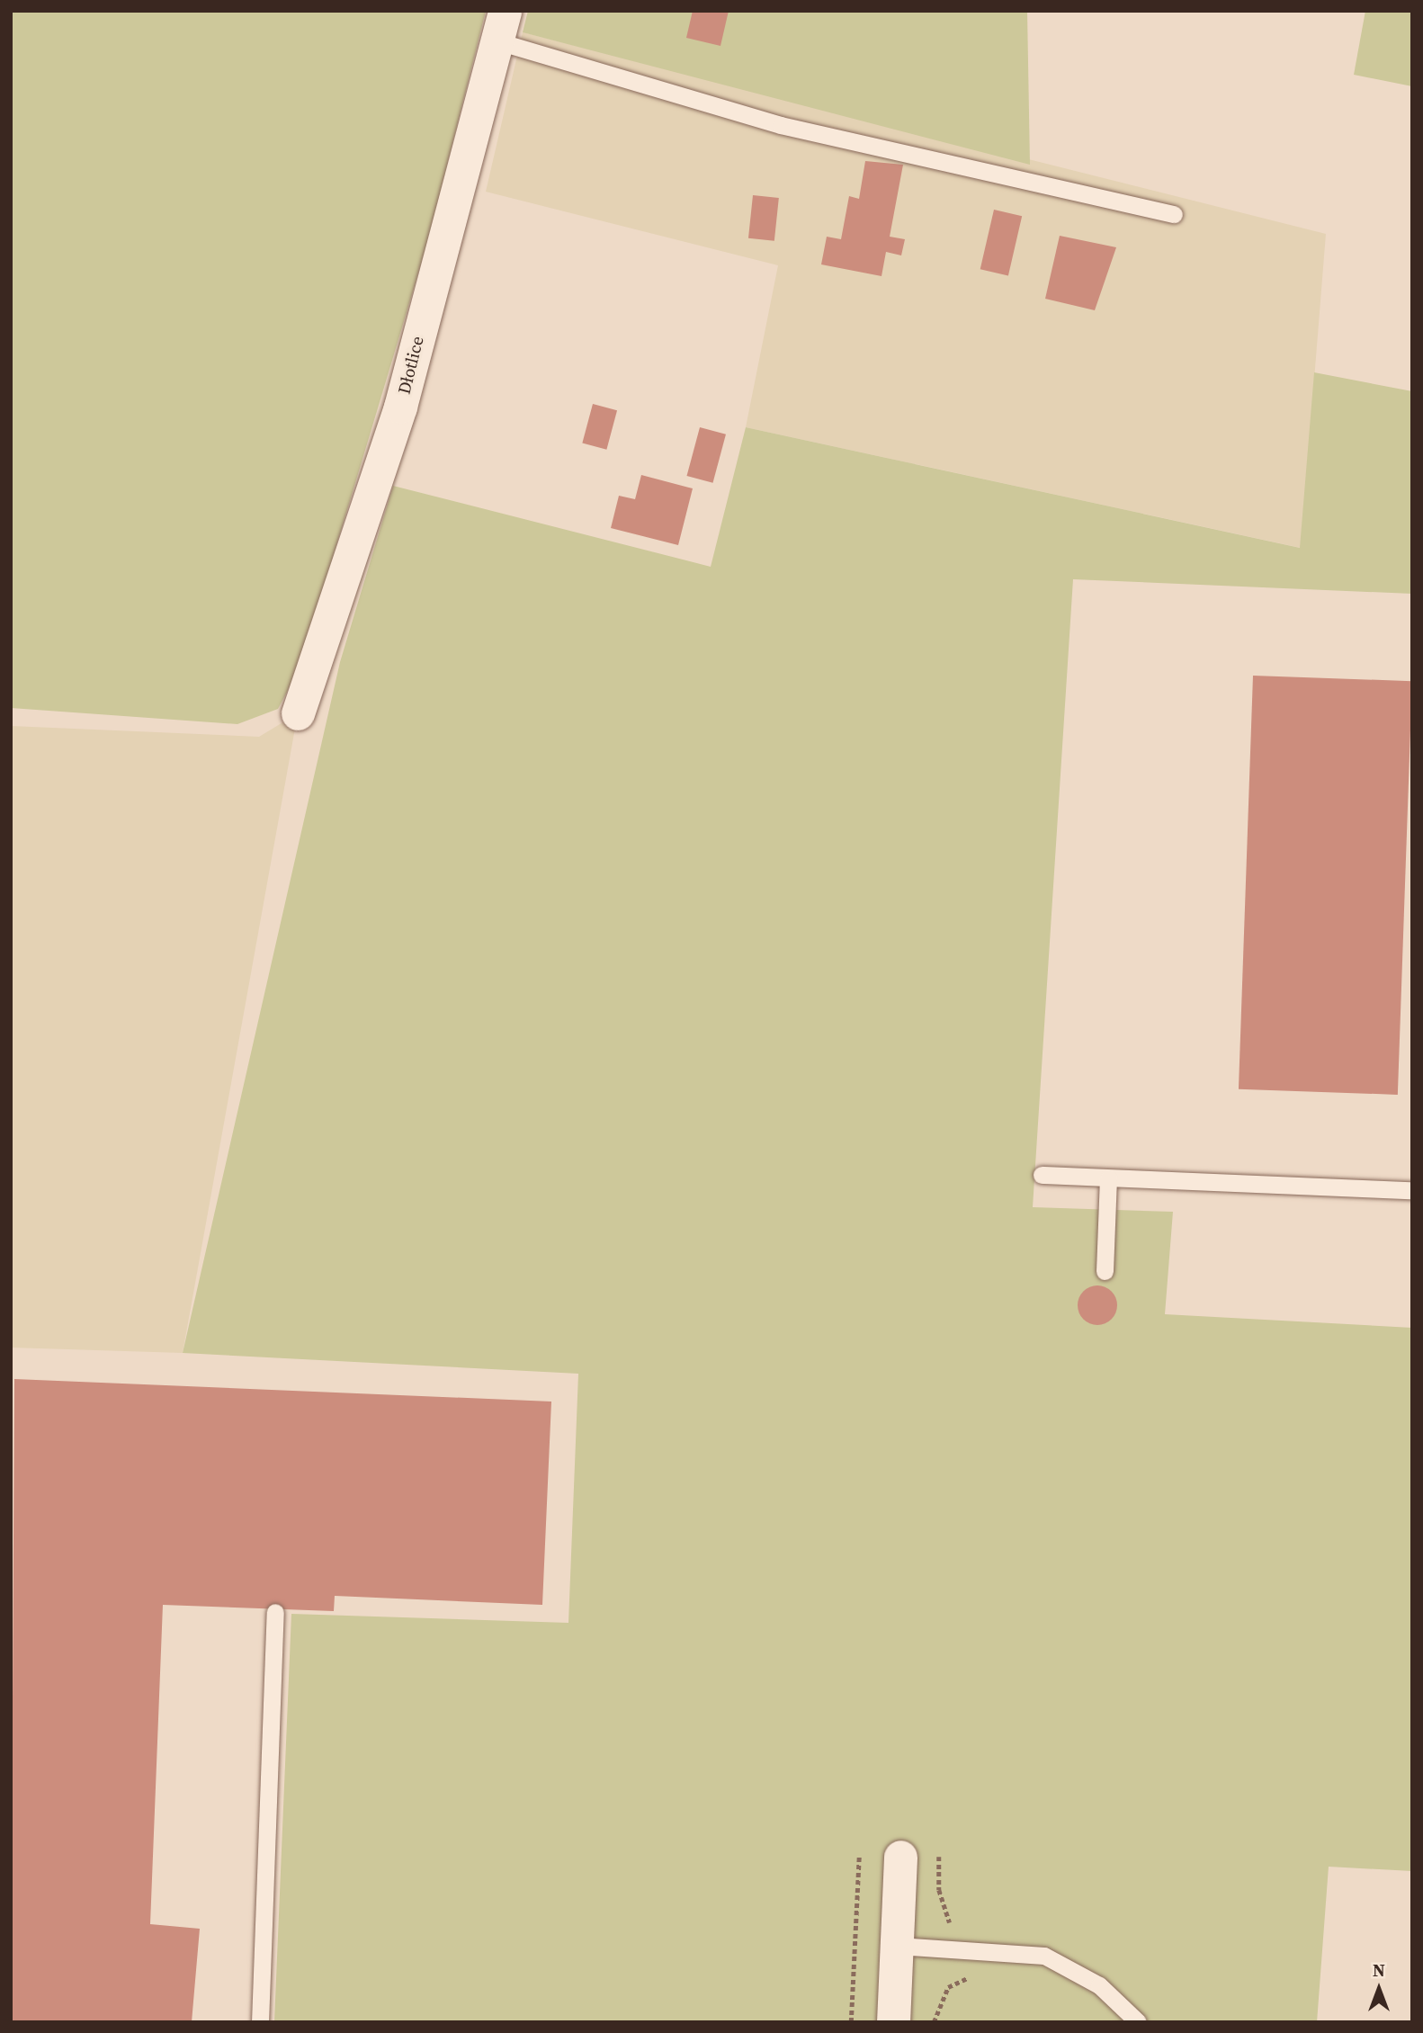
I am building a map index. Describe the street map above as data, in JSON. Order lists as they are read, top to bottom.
{
  "streets": {
    "street": ["Dłotlice"]
  },
  "north": "top"
}
